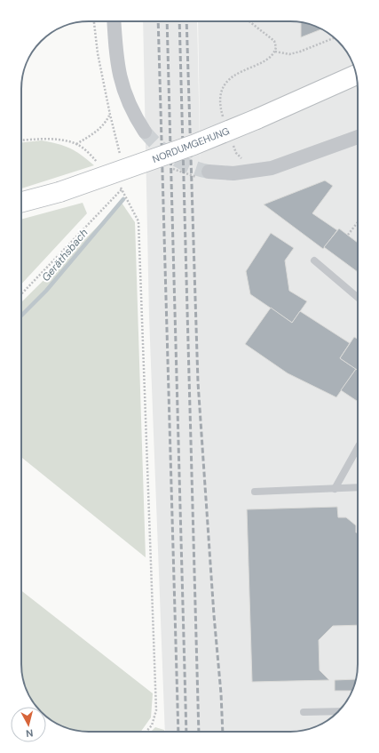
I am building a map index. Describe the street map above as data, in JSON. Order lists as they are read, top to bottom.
{
  "streets": {
    "main road": ["NORDUMGEHUNG"]
  },
  "water": ["Geräthsbach"],
  "north": "bottom"
}
